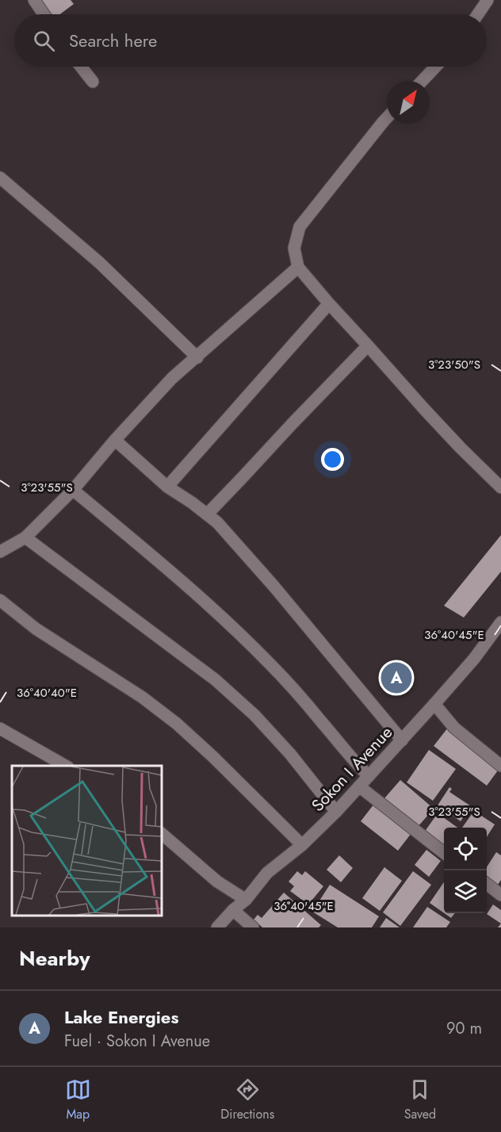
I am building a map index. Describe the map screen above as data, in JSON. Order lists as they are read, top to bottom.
{
  "streets": {
    "street": ["Sokon I Avenue"]
  },
  "north": "top right",
  "page": {
    "search": "Search here",
    "pins": "A",
    "heading": "Nearby",
    "list": [
      {
        "mark": "A",
        "name": "Lake Energies",
        "note": "Fuel · Sokon I Avenue",
        "value": "90 m"
      }
    ],
    "nav": ["Map", "Directions", "Saved"]
  },
  "coordinates": [
    "3°23'50\"S",
    "3°23'55\"S",
    "36°40'45\"E",
    "36°40'40\"E"
  ]
}
